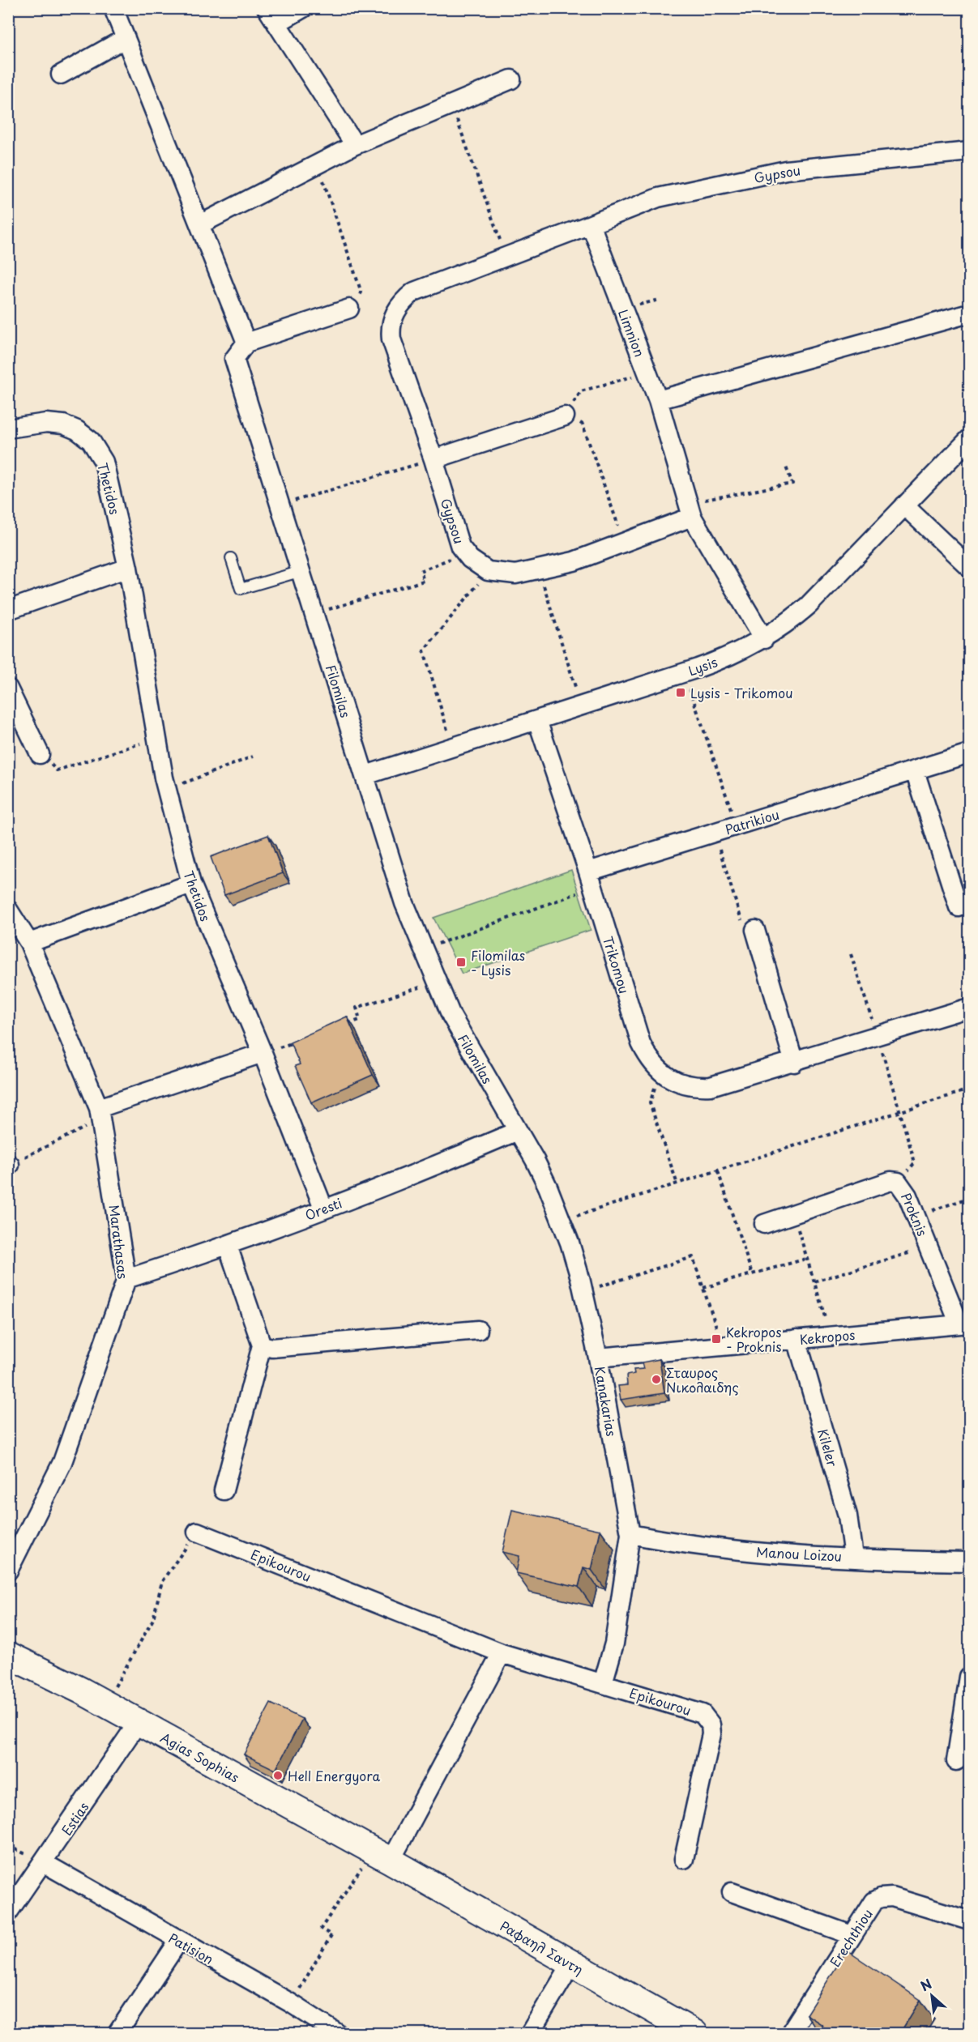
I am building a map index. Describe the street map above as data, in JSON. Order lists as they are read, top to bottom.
{
  "streets": {
    "street": [
      "Gypsou",
      "Limnion",
      "Thetidos",
      "Lysis",
      "Filomilas",
      "Patrikiou",
      "Trikomou",
      "Oresti",
      "Proknis",
      "Marathasas",
      "Kekropos",
      "Kanakarias",
      "Kileler",
      "Manou Loizou",
      "Epikourou",
      "Agias Sophias",
      "Estias",
      "Erechthiou",
      "Ραφαηλ Σαντη",
      "Patision"
    ]
  },
  "crossings": [
    ["Gypsou", "Limnion"],
    ["Limnion", "Lysis"],
    ["Thetidos", "Oresti"],
    ["Lysis", "Filomilas"],
    ["Lysis", "Trikomou"],
    ["Filomilas", "Oresti"],
    ["Filomilas", "Kanakarias"],
    ["Patrikiou", "Trikomou"],
    ["Oresti", "Marathasas"],
    ["Oresti", "Kanakarias"],
    ["Proknis", "Kekropos"],
    ["Kekropos", "Kanakarias"],
    ["Kekropos", "Kileler"],
    ["Kanakarias", "Manou Loizou"],
    ["Kanakarias", "Epikourou"],
    ["Kileler", "Manou Loizou"],
    ["Agias Sophias", "Estias"],
    ["Agias Sophias", "Ραφαηλ Σαντη"],
    ["Estias", "Patision"]
  ],
  "places": {
    "transit": ["Lysis - Trikomou", "Filomilas - Lysis", "Kekropos - Proknis"],
    "other": ["Σταυρος Νικολαιδης", "Hell Energyora"]
  },
  "north": "top left"
}
